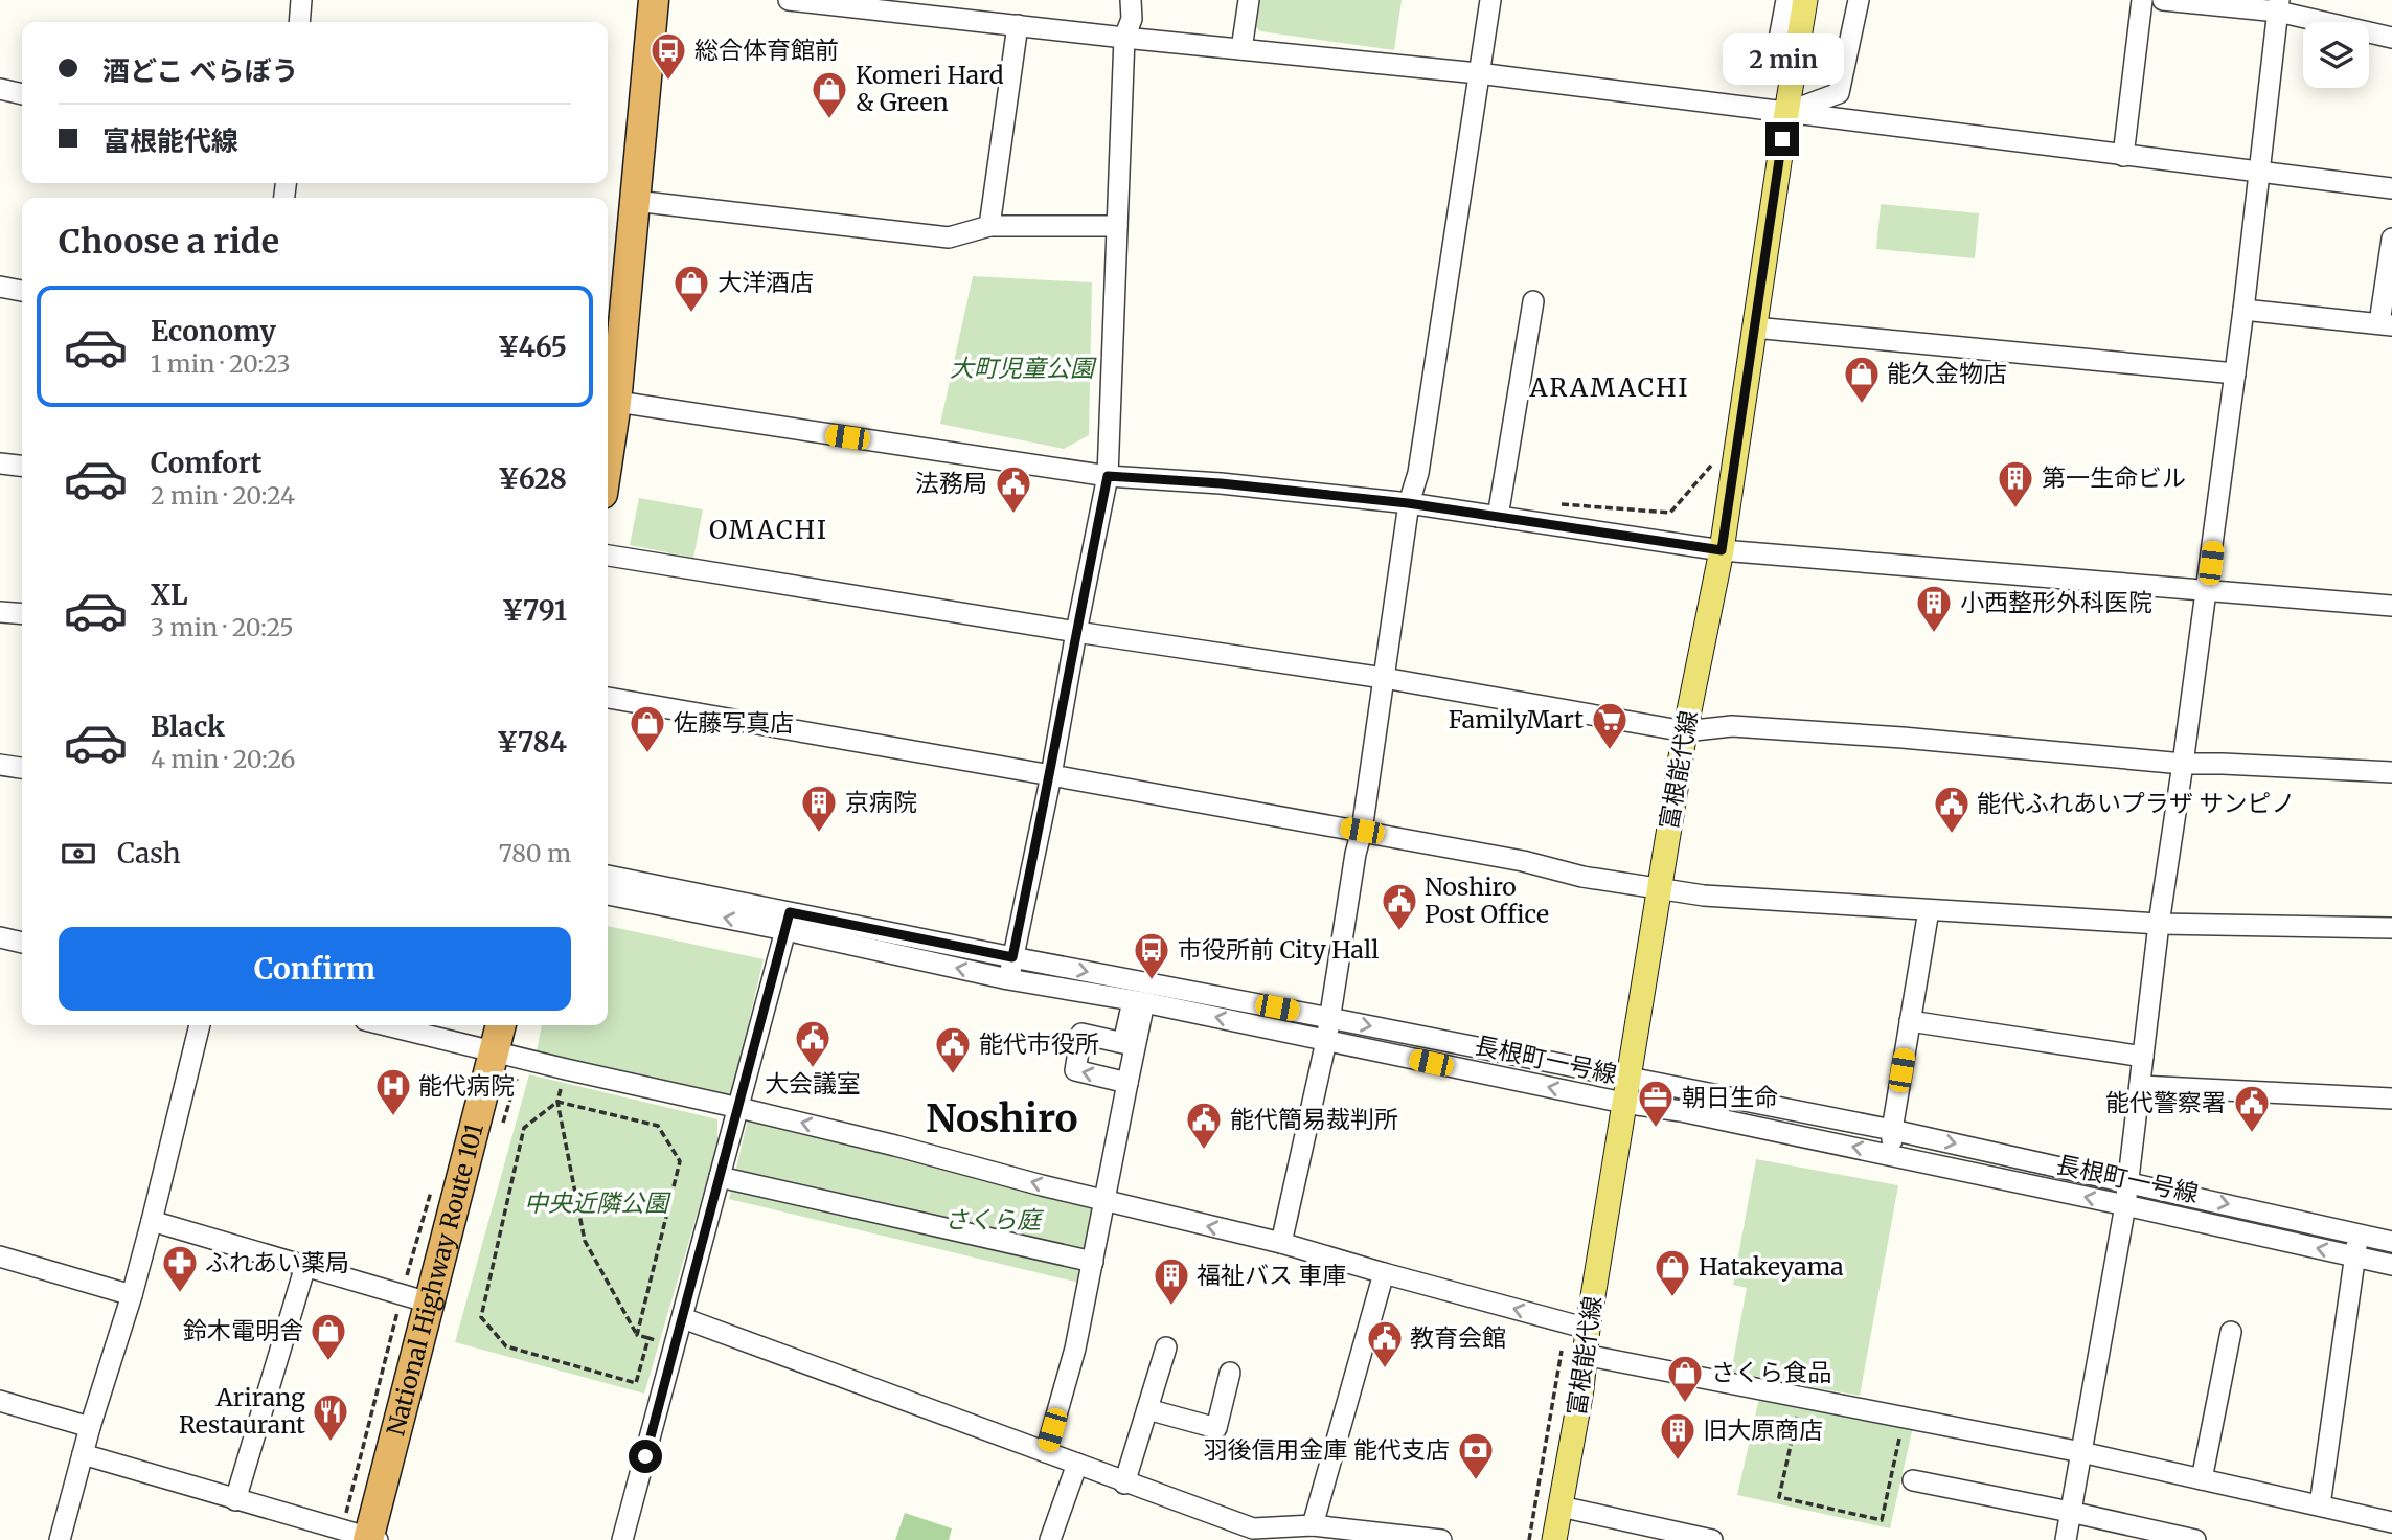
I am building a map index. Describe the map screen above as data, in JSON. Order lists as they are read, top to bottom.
{
  "streets": {
    "highway": ["National Highway Route 101"],
    "main road": ["富根能代線"],
    "street": ["長根町一号線"]
  },
  "crossings": [
    ["富根能代線", "長根町一号線"]
  ],
  "districts": ["ARAMACHI", "OMACHI", "Noshiro"],
  "parks": ["大町児童公園", "中央近隣公園", "さくら庭"],
  "places": {
    "bus stop": ["総合体育館前", "市役所前 City Hall"],
    "shop": [
      "Komeri Hard & Green",
      "大洋酒店",
      "能久金物店",
      "佐藤写真店",
      "Hatakeyama",
      "鈴木電明舎",
      "さくら食品"
    ],
    "building": [
      "第一生命ビル",
      "小西整形外科医院",
      "京病院",
      "福祉バス 車庫",
      "旧大原商店"
    ],
    "public building": [
      "法務局",
      "能代ふれあいプラザ サンピノ",
      "Noshiro Post Office",
      "大会議室",
      "能代市役所",
      "能代警察署",
      "能代簡易裁判所",
      "教育会館"
    ],
    "supermarket": ["FamilyMart"],
    "hospital": ["能代病院"],
    "office": ["朝日生命"],
    "pharmacy": ["ふれあい薬局"],
    "restaurant": ["Arirang Restaurant"],
    "bank": ["羽後信用金庫 能代支店"]
  },
  "page": {
    "banner": ["酒どこ べらぼう", "富根能代線"],
    "bubble": "2 min",
    "heading": "Choose a ride",
    "list": [
      {
        "name": "Economy",
        "note": "1 min · 20:23",
        "value": "¥465"
      },
      {
        "name": "Comfort",
        "note": "2 min · 20:24",
        "value": "¥628"
      },
      {
        "name": "XL",
        "note": "3 min · 20:25",
        "value": "¥791"
      },
      {
        "name": "Black",
        "note": "4 min · 20:26",
        "value": "¥784"
      }
    ],
    "pay": ["Cash", "780 m"],
    "buttons": "Confirm"
  }
}
